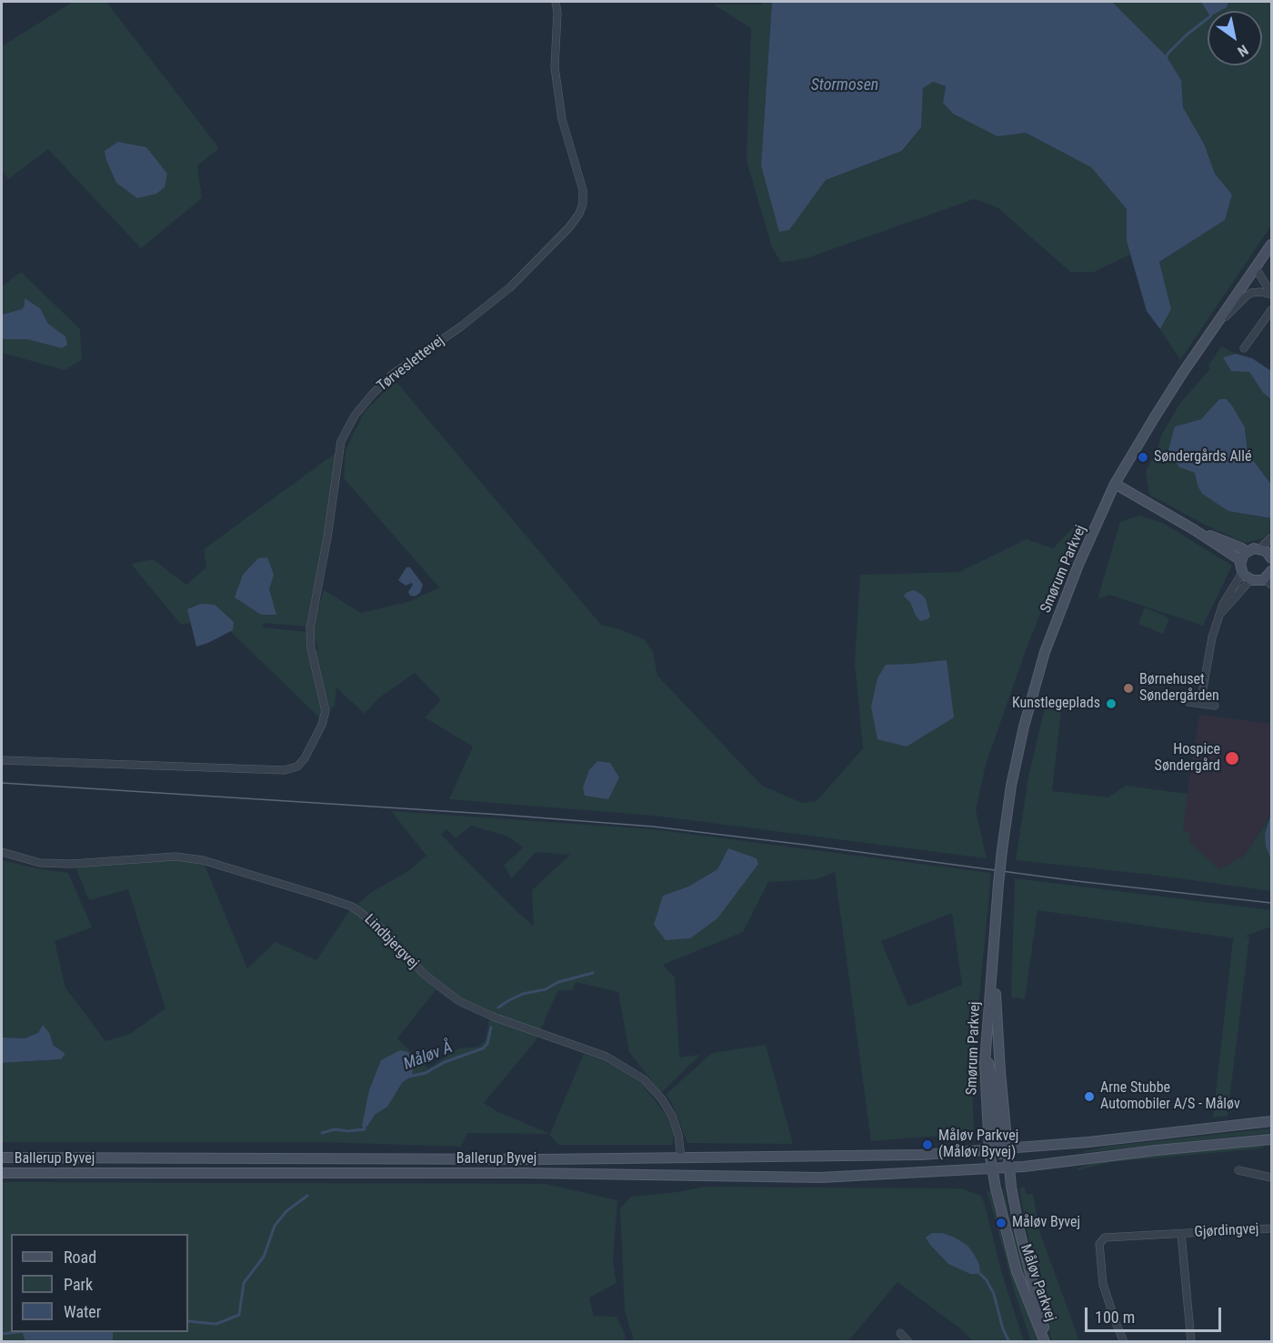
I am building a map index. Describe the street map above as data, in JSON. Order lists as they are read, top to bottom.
{
  "streets": {
    "main road": ["Smørum Parkvej", "Ballerup Byvej", "Måløv Parkvej"],
    "street": ["Tørveslettevej", "Lindbjergvej", "Gjørdingvej"]
  },
  "crossings": [
    ["Smørum Parkvej", "Ballerup Byvej"],
    ["Smørum Parkvej", "Måløv Parkvej"],
    ["Lindbjergvej", "Ballerup Byvej"],
    ["Ballerup Byvej", "Måløv Parkvej"]
  ],
  "water": ["Stormosen", "Måløv Å"],
  "places": [
    "Søndergårds Allé",
    "Børnehuset Søndergården",
    "Kunstlegeplads",
    "Hospice Søndergård",
    "Arne Stubbe Automobiler A/S - Måløv",
    "Måløv Parkvej (Måløv Byvej)",
    "Måløv Byvej"
  ],
  "legend": ["Road", "Park", "Water"],
  "scale_bar": "100 m",
  "north": "bottom right"
}
